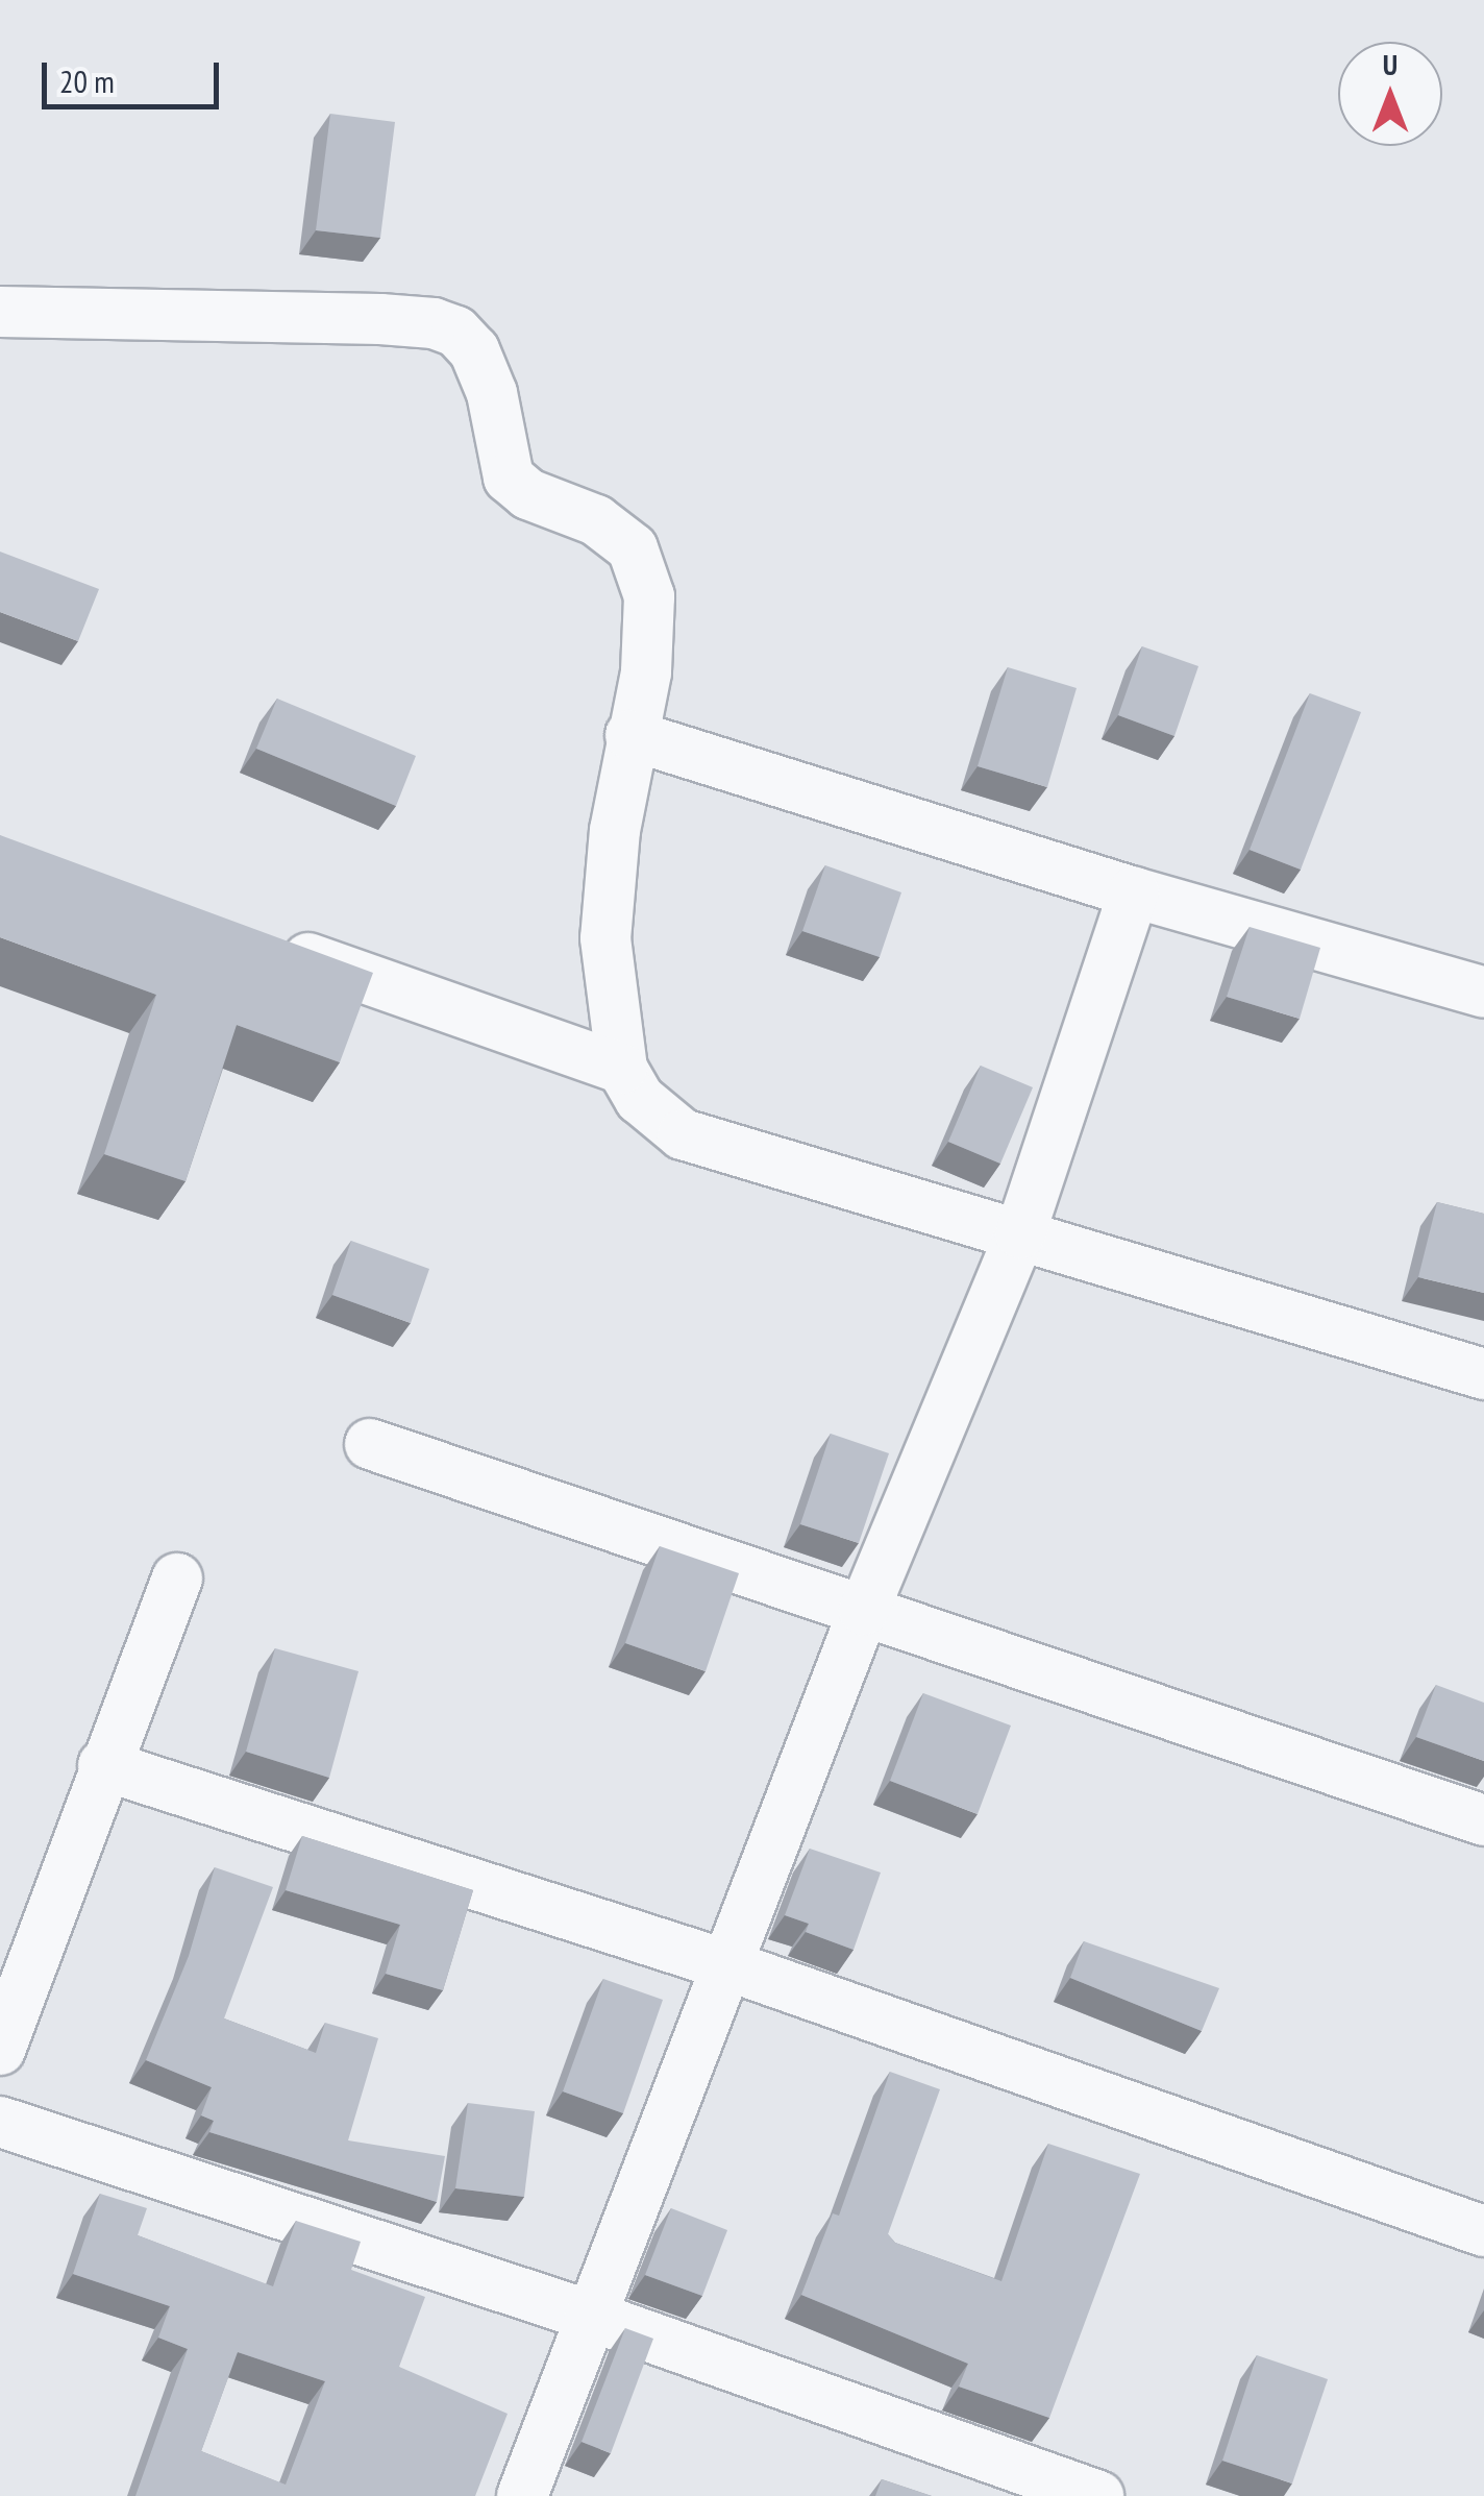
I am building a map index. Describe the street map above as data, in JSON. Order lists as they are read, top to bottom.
{
  "scale_bar": "20 m",
  "north": "top"
}
